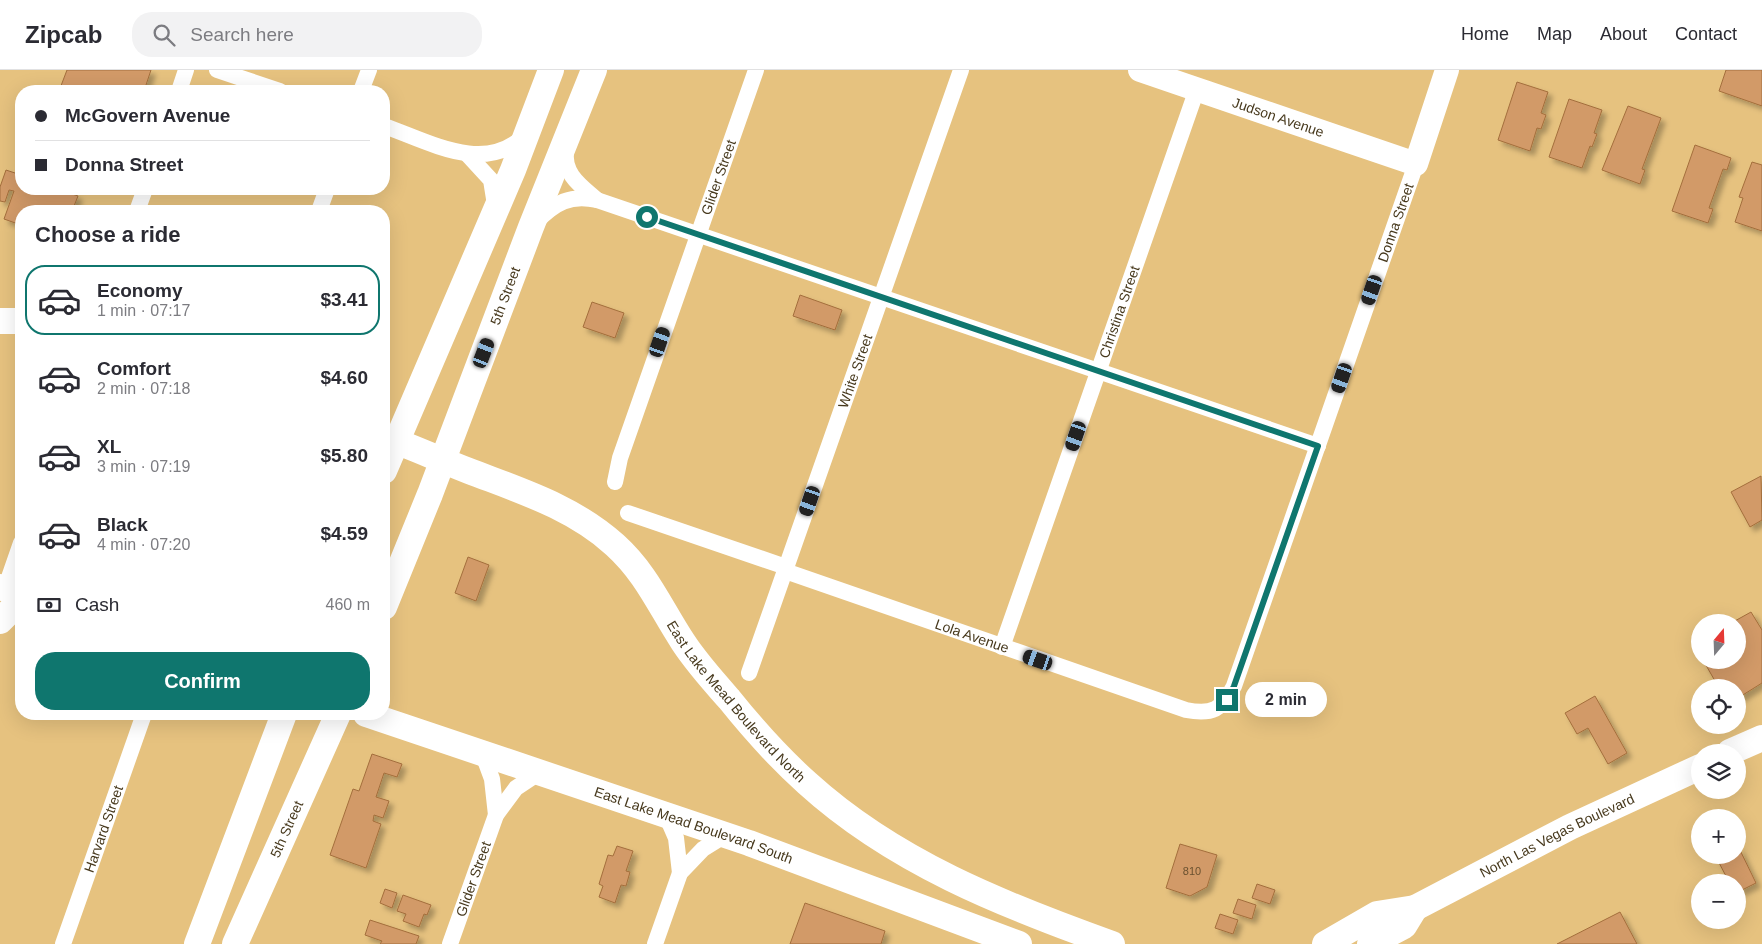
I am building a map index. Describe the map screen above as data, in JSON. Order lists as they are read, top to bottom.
{
  "streets": {
    "main road": [
      "5th Street",
      "East Lake Mead Boulevard North",
      "East Lake Mead Boulevard South",
      "North Las Vegas Boulevard"
    ],
    "street": [
      "Judson Avenue",
      "Glider Street",
      "Donna Street",
      "Christina Street",
      "White Street",
      "Lola Avenue",
      "Harvard Street"
    ]
  },
  "crossings": [
    ["Judson Avenue", "Donna Street"],
    ["Judson Avenue", "Christina Street"],
    ["Glider Street", "East Lake Mead Boulevard South"],
    ["Donna Street", "Lola Avenue"],
    ["5th Street", "East Lake Mead Boulevard North"],
    ["Christina Street", "Lola Avenue"],
    ["White Street", "Lola Avenue"]
  ],
  "house_numbers": ["810"],
  "north": "top",
  "page": {
    "header": "Zipcab",
    "search": "Search here",
    "nav": [
      "Home",
      "Map",
      "About",
      "Contact"
    ],
    "banner": ["McGovern Avenue", "Donna Street"],
    "heading": "Choose a ride",
    "list": [
      {
        "name": "Economy",
        "note": "1 min · 07:17",
        "value": "$3.41"
      },
      {
        "name": "Comfort",
        "note": "2 min · 07:18",
        "value": "$4.60"
      },
      {
        "name": "XL",
        "note": "3 min · 07:19",
        "value": "$5.80"
      },
      {
        "name": "Black",
        "note": "4 min · 07:20",
        "value": "$4.59"
      }
    ],
    "pay": ["Cash", "460 m"],
    "map_buttons": ["+", "−"],
    "buttons": "Confirm",
    "bubble": "2 min"
  }
}
